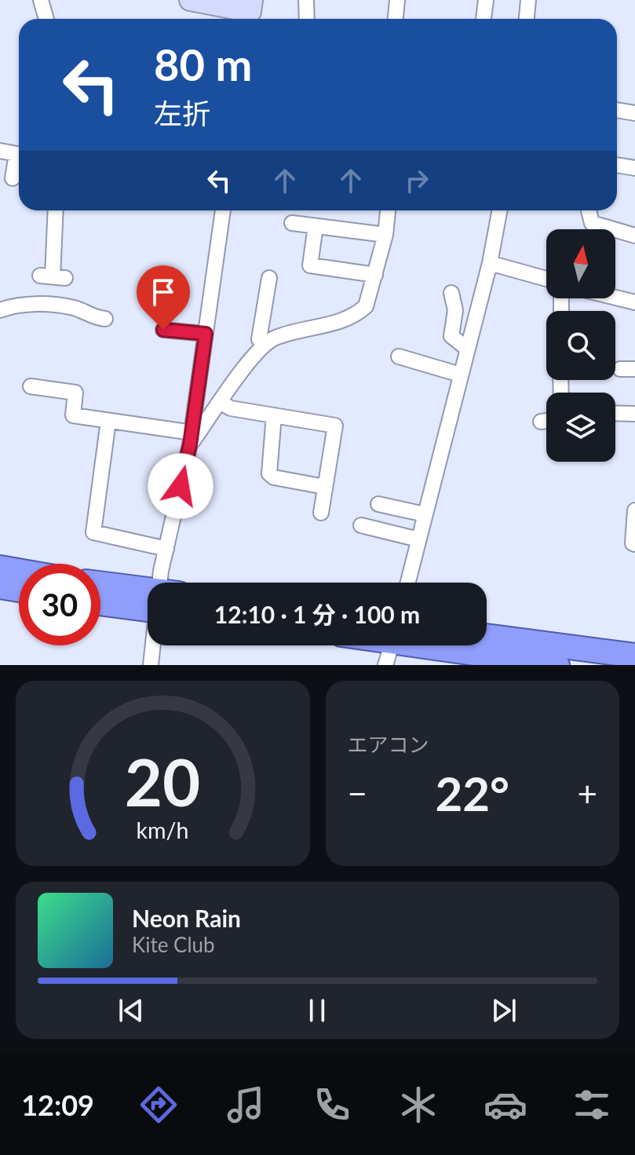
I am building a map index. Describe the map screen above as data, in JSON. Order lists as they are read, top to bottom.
{
  "north": "top",
  "page": {
    "turn": ["80 m", "左折"],
    "limit": "30",
    "trip": "12:10 · 1 分 · 100 m",
    "tile": "エアコン",
    "heat": ["−", "22°", "+"],
    "song": ["Neon Rain", "Kite Club"],
    "tabs": "12:09",
    "gauge": ["20", "km/h"]
  }
}
